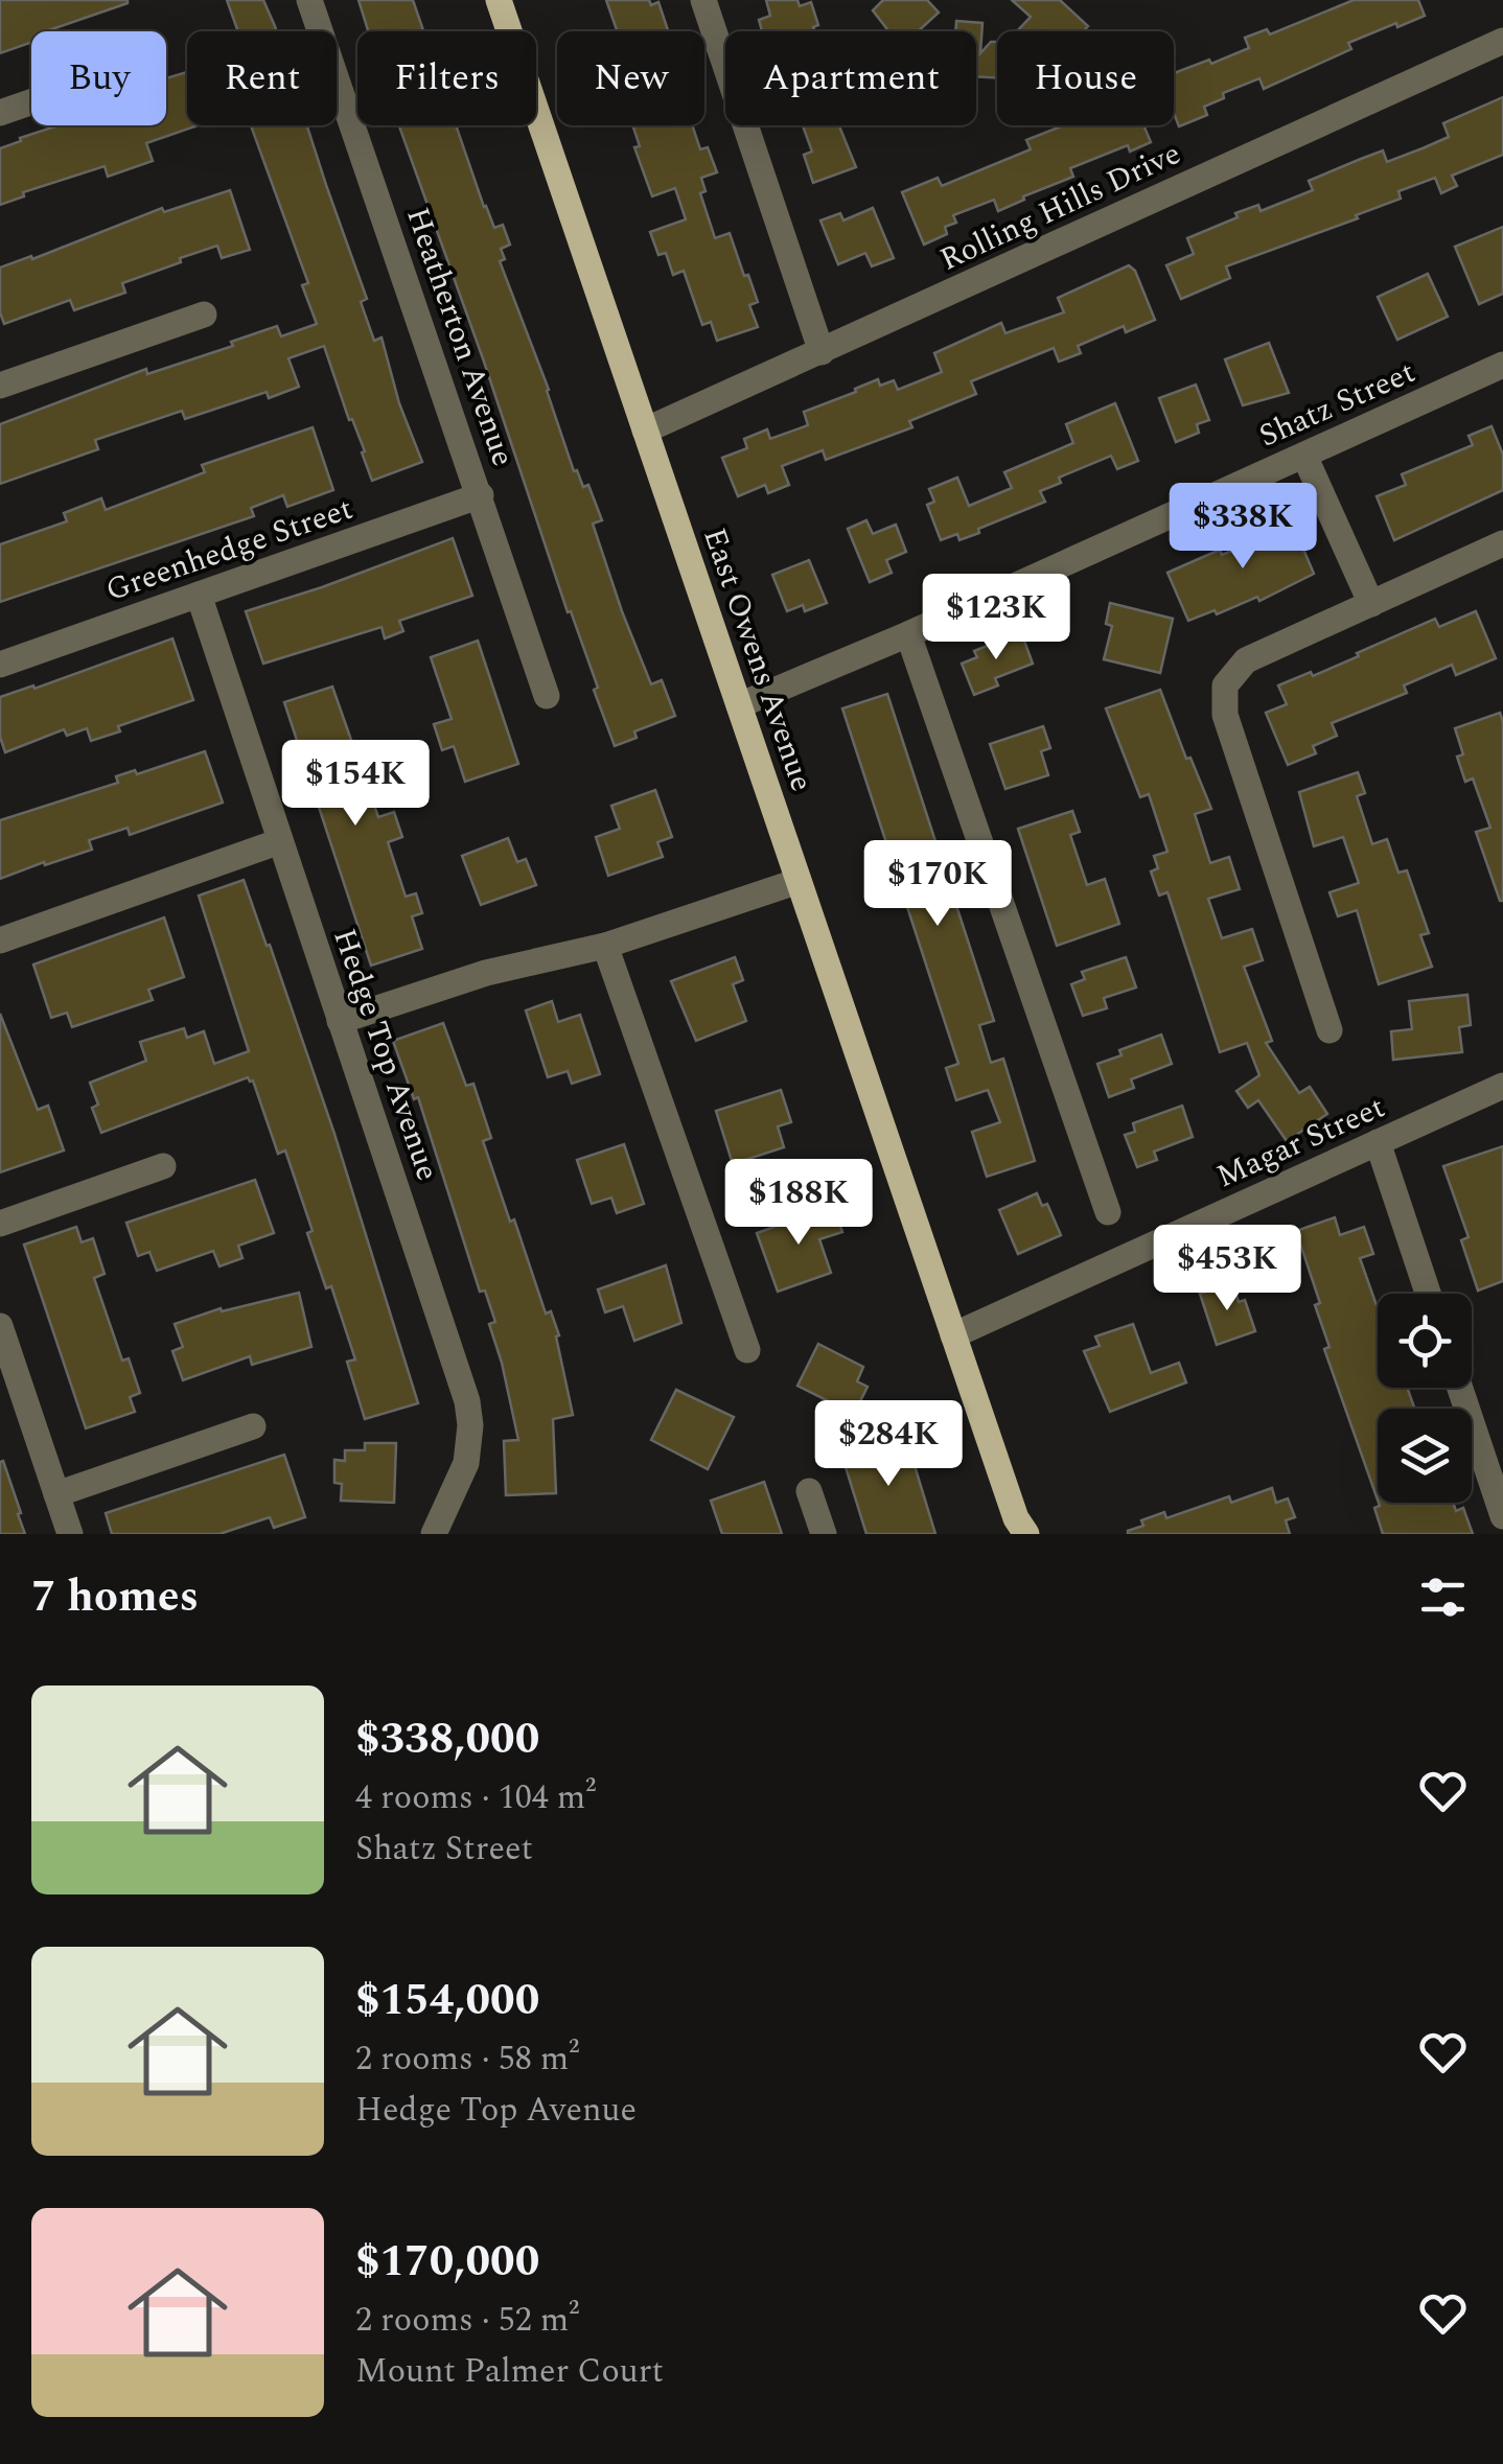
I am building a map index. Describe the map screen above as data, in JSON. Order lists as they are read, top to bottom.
{
  "streets": {
    "main road": ["East Owens Avenue"],
    "street": [
      "Rolling Hills Drive",
      "Heatherton Avenue",
      "Shatz Street",
      "Greenhedge Street",
      "Hedge Top Avenue",
      "Magar Street"
    ]
  },
  "crossings": [
    ["Rolling Hills Drive", "East Owens Avenue"],
    ["Heatherton Avenue", "Greenhedge Street"],
    ["Shatz Street", "East Owens Avenue"],
    ["Greenhedge Street", "Hedge Top Avenue"],
    ["East Owens Avenue", "Magar Street"]
  ],
  "page": {
    "chip": [
      "Buy",
      "Rent",
      "Filters",
      "New",
      "Apartment",
      "House"
    ],
    "price": [
      "$338K",
      "$123K",
      "$154K",
      "$170K",
      "$188K",
      "$453K",
      "$284K"
    ],
    "heading": "7 homes",
    "list": [
      {
        "name": "$338,000",
        "note": "4 rooms · 104 m² · Shatz Street"
      },
      {
        "name": "$154,000",
        "note": "2 rooms · 58 m² · Hedge Top Avenue"
      },
      {
        "name": "$170,000",
        "note": "2 rooms · 52 m² · Mount Palmer Court"
      }
    ]
  }
}
